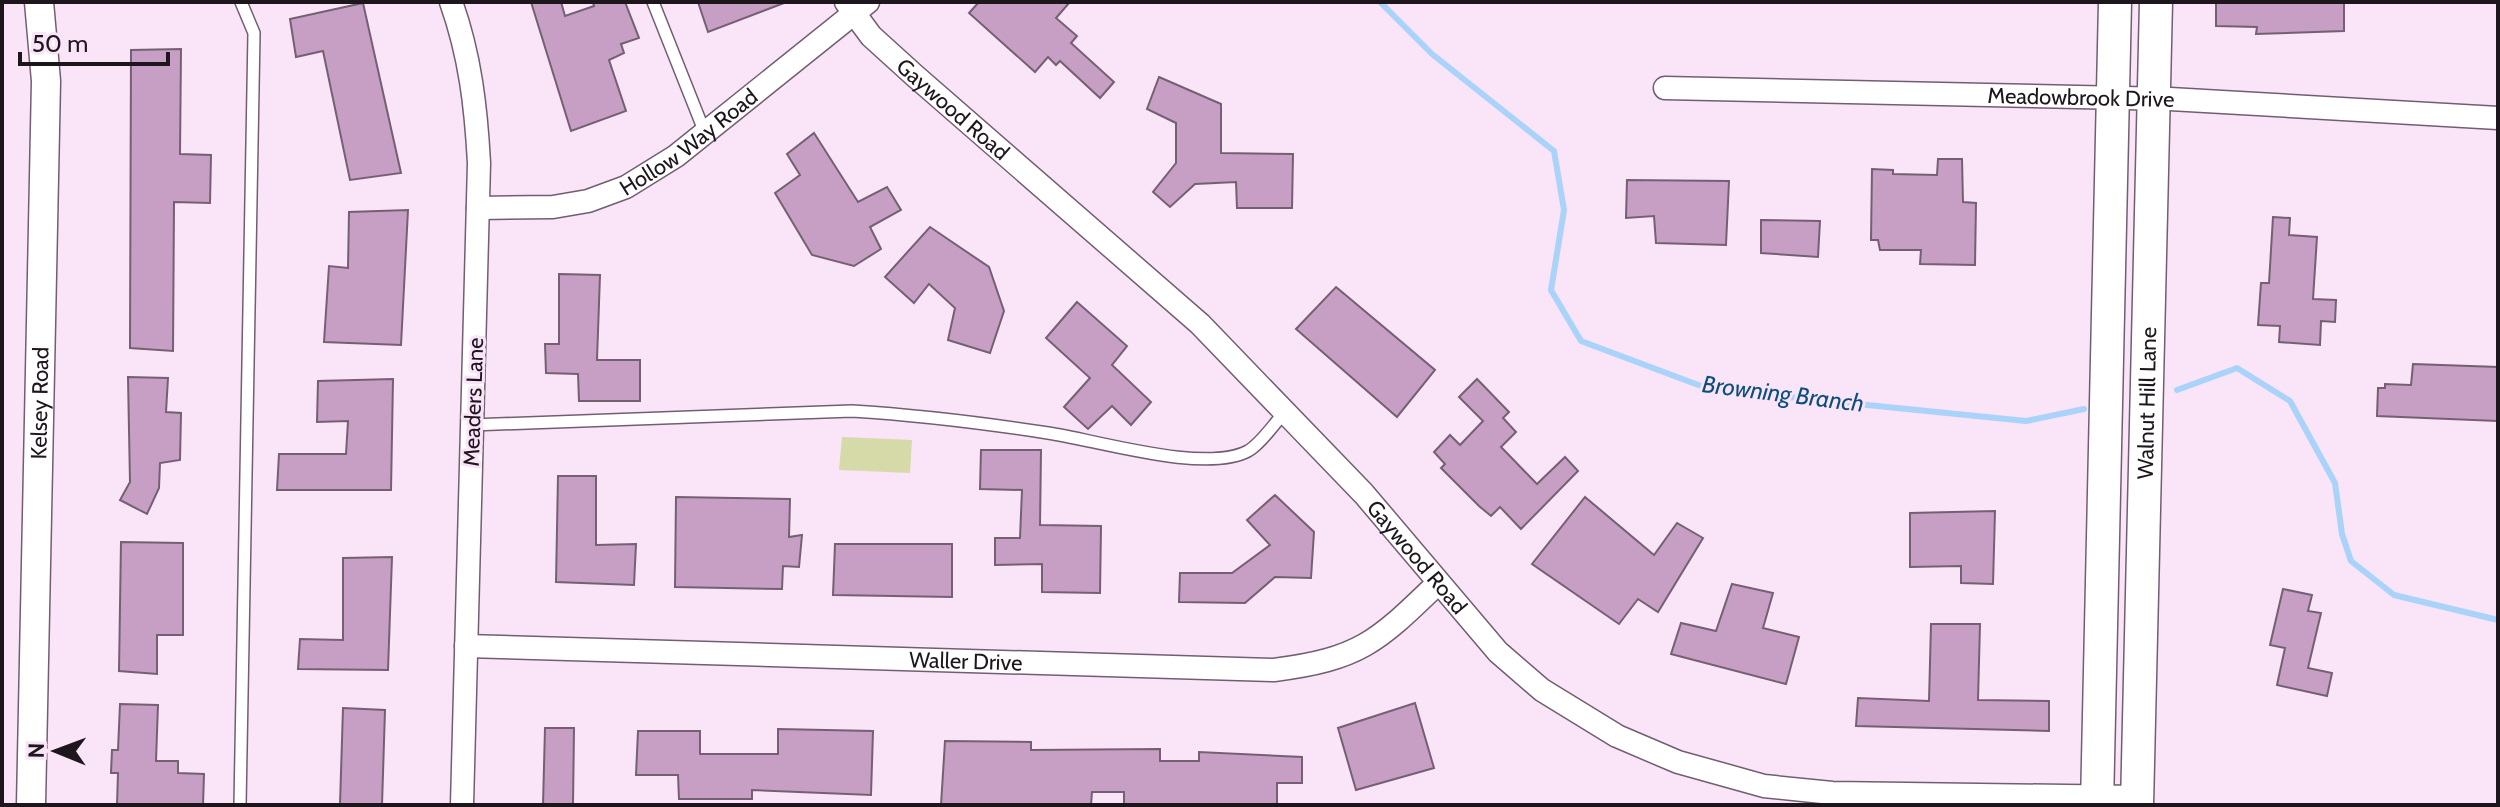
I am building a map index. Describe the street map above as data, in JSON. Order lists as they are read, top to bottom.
{
  "streets": {
    "main road": ["Walnut Hill Lane"],
    "street": [
      "Meadowbrook Drive",
      "Gaywood Road",
      "Hollow Way Road",
      "Meaders Lane",
      "Kelsey Road",
      "Waller Drive"
    ]
  },
  "crossings": [
    ["Meadowbrook Drive", "Walnut Hill Lane"],
    ["Gaywood Road", "Hollow Way Road"],
    ["Gaywood Road", "Walnut Hill Lane"],
    ["Gaywood Road", "Waller Drive"],
    ["Hollow Way Road", "Meaders Lane"],
    ["Meaders Lane", "Waller Drive"]
  ],
  "water": ["Browning Branch"],
  "scale_bar": "50 m",
  "north": "left"
}
